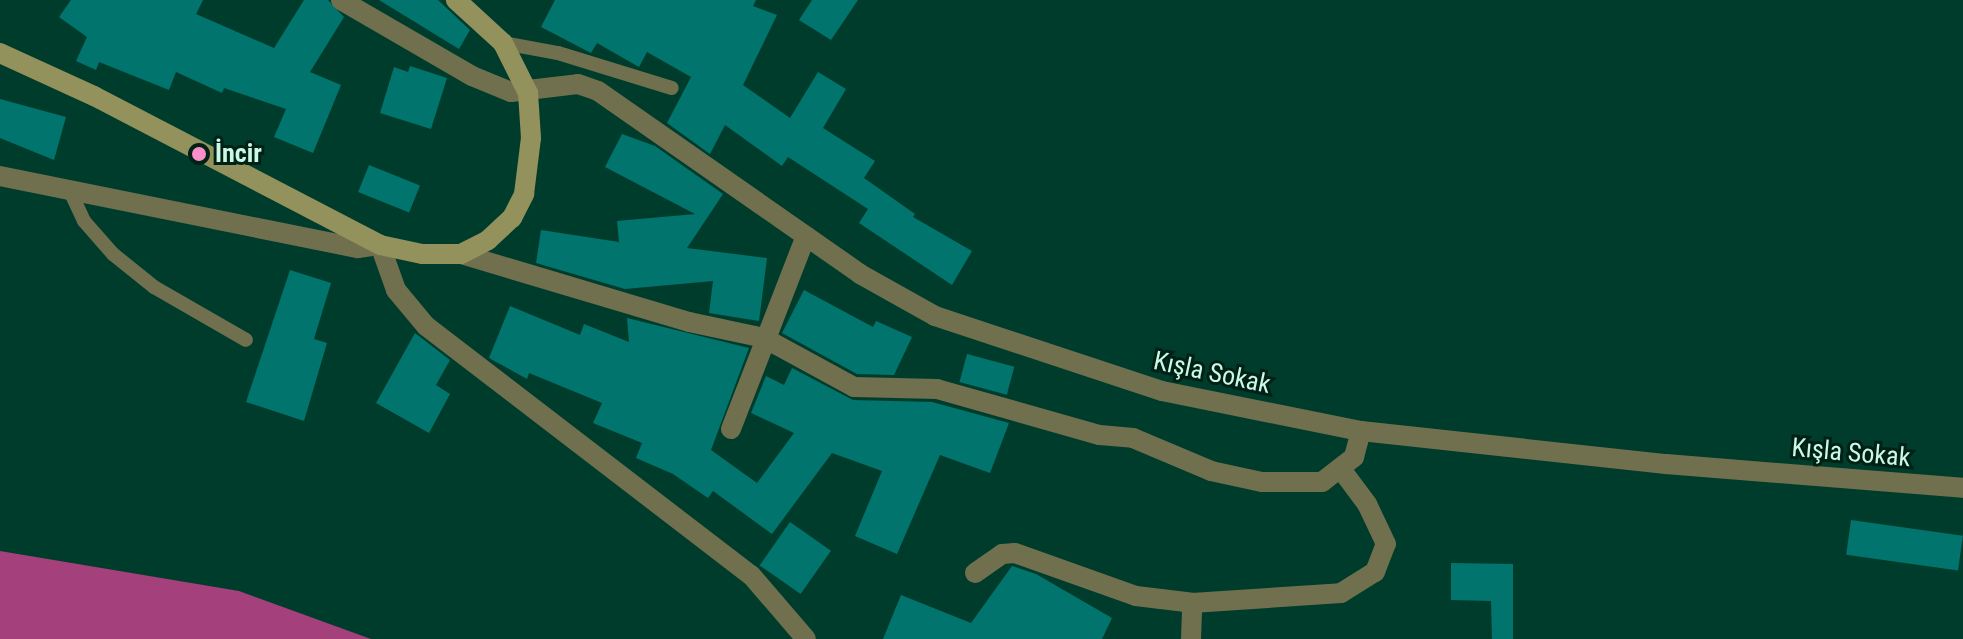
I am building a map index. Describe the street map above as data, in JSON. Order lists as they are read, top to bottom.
{
  "streets": {
    "street": ["Kışla Sokak"]
  },
  "places": ["İncir"]
}
